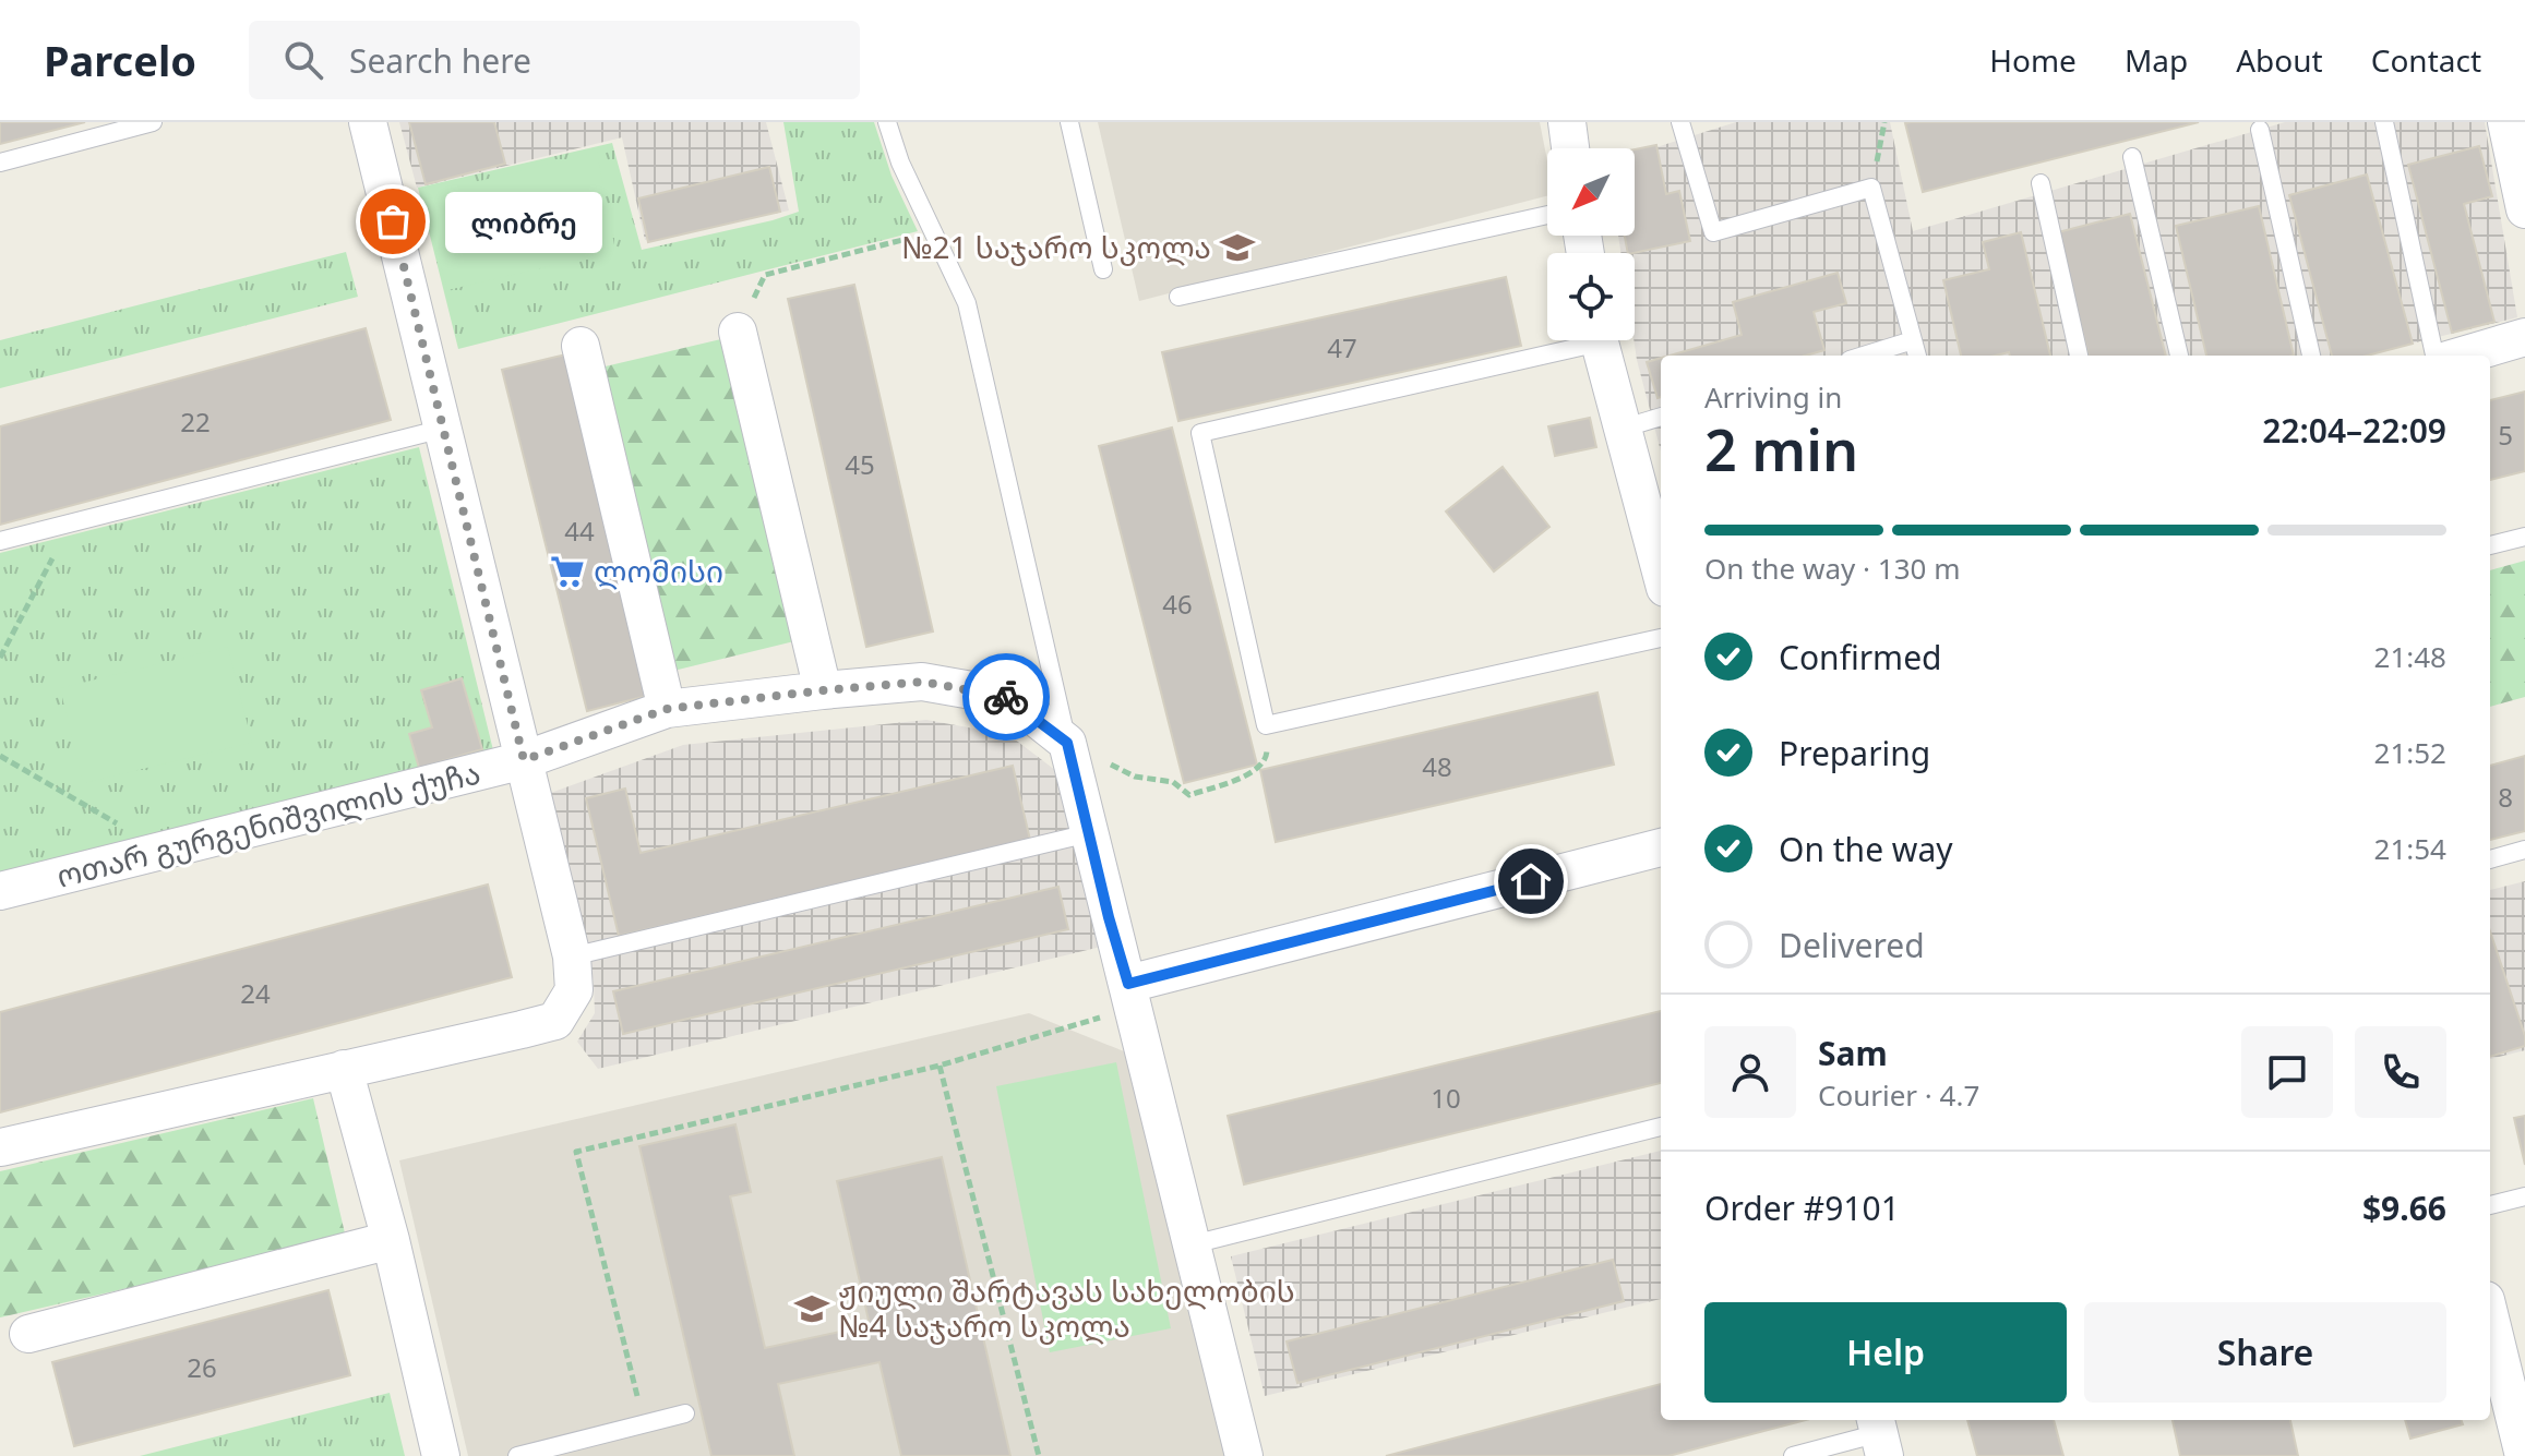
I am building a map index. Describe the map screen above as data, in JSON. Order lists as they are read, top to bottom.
{
  "streets": {
    "street": ["ოთარ გურგენიშვილის ქუჩა"]
  },
  "places": {
    "other": ["ლიბრე"],
    "school or university": ["№21 საჯარო სკოლა", "ჟიული შარტავას სახელობის №4 საჯარო სკოლა"],
    "supermarket": ["ლომისი"]
  },
  "house_numbers": [
    "47",
    "22",
    "5",
    "45",
    "44",
    "46",
    "48",
    "8",
    "24",
    "10",
    "26"
  ],
  "north": "bottom left",
  "page": {
    "header": "Parcelo",
    "search": "Search here",
    "nav": [
      "Home",
      "Map",
      "About",
      "Contact"
    ],
    "bubble": "ლიბრე",
    "heading": ["2 min", "Arriving in", "22:04–22:09"],
    "panel": [
      "Sam",
      "Courier · 4.7",
      "Order #9101",
      "$9.66"
    ],
    "bar": "On the way · 130 m",
    "list": [
      ["Confirmed", "21:48"],
      ["Preparing", "21:52"],
      ["On the way", "21:54"],
      "Delivered"
    ],
    "buttons": ["Help", "Share"]
  }
}
